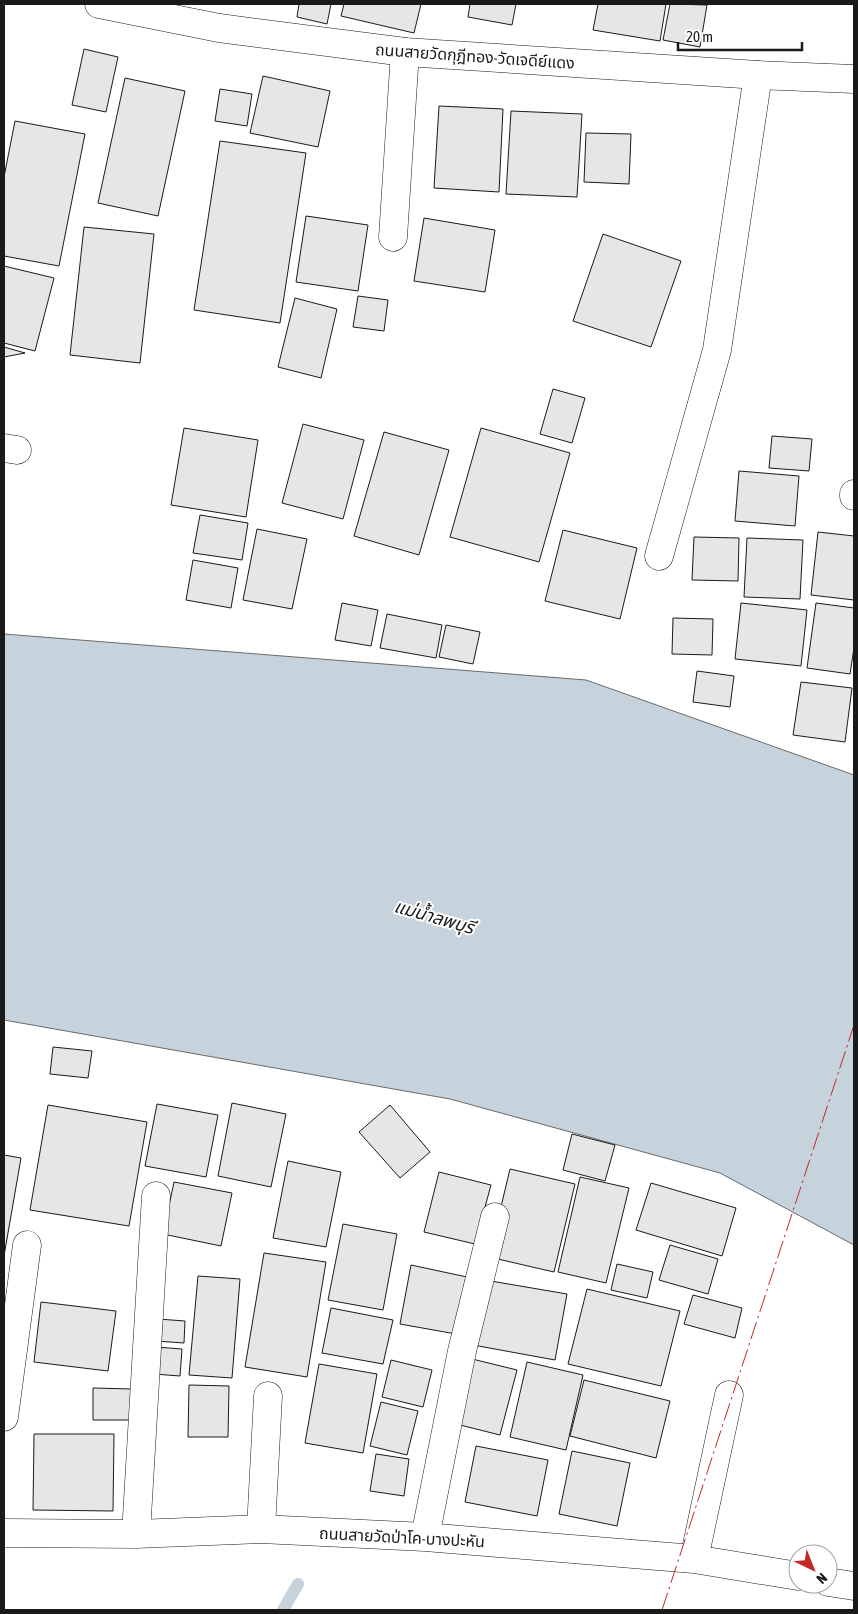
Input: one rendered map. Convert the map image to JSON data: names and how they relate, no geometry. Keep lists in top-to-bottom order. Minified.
{"streets":{"street":["ถนนสายวัดกุฎีทอง-วัดเจดีย์แดง","ถนนสายวัดป่าโค-บางปะหัน"]},"water":["แม่น้ำลพบุรี"],"scale_bar":"20 m","north":"bottom right"}
